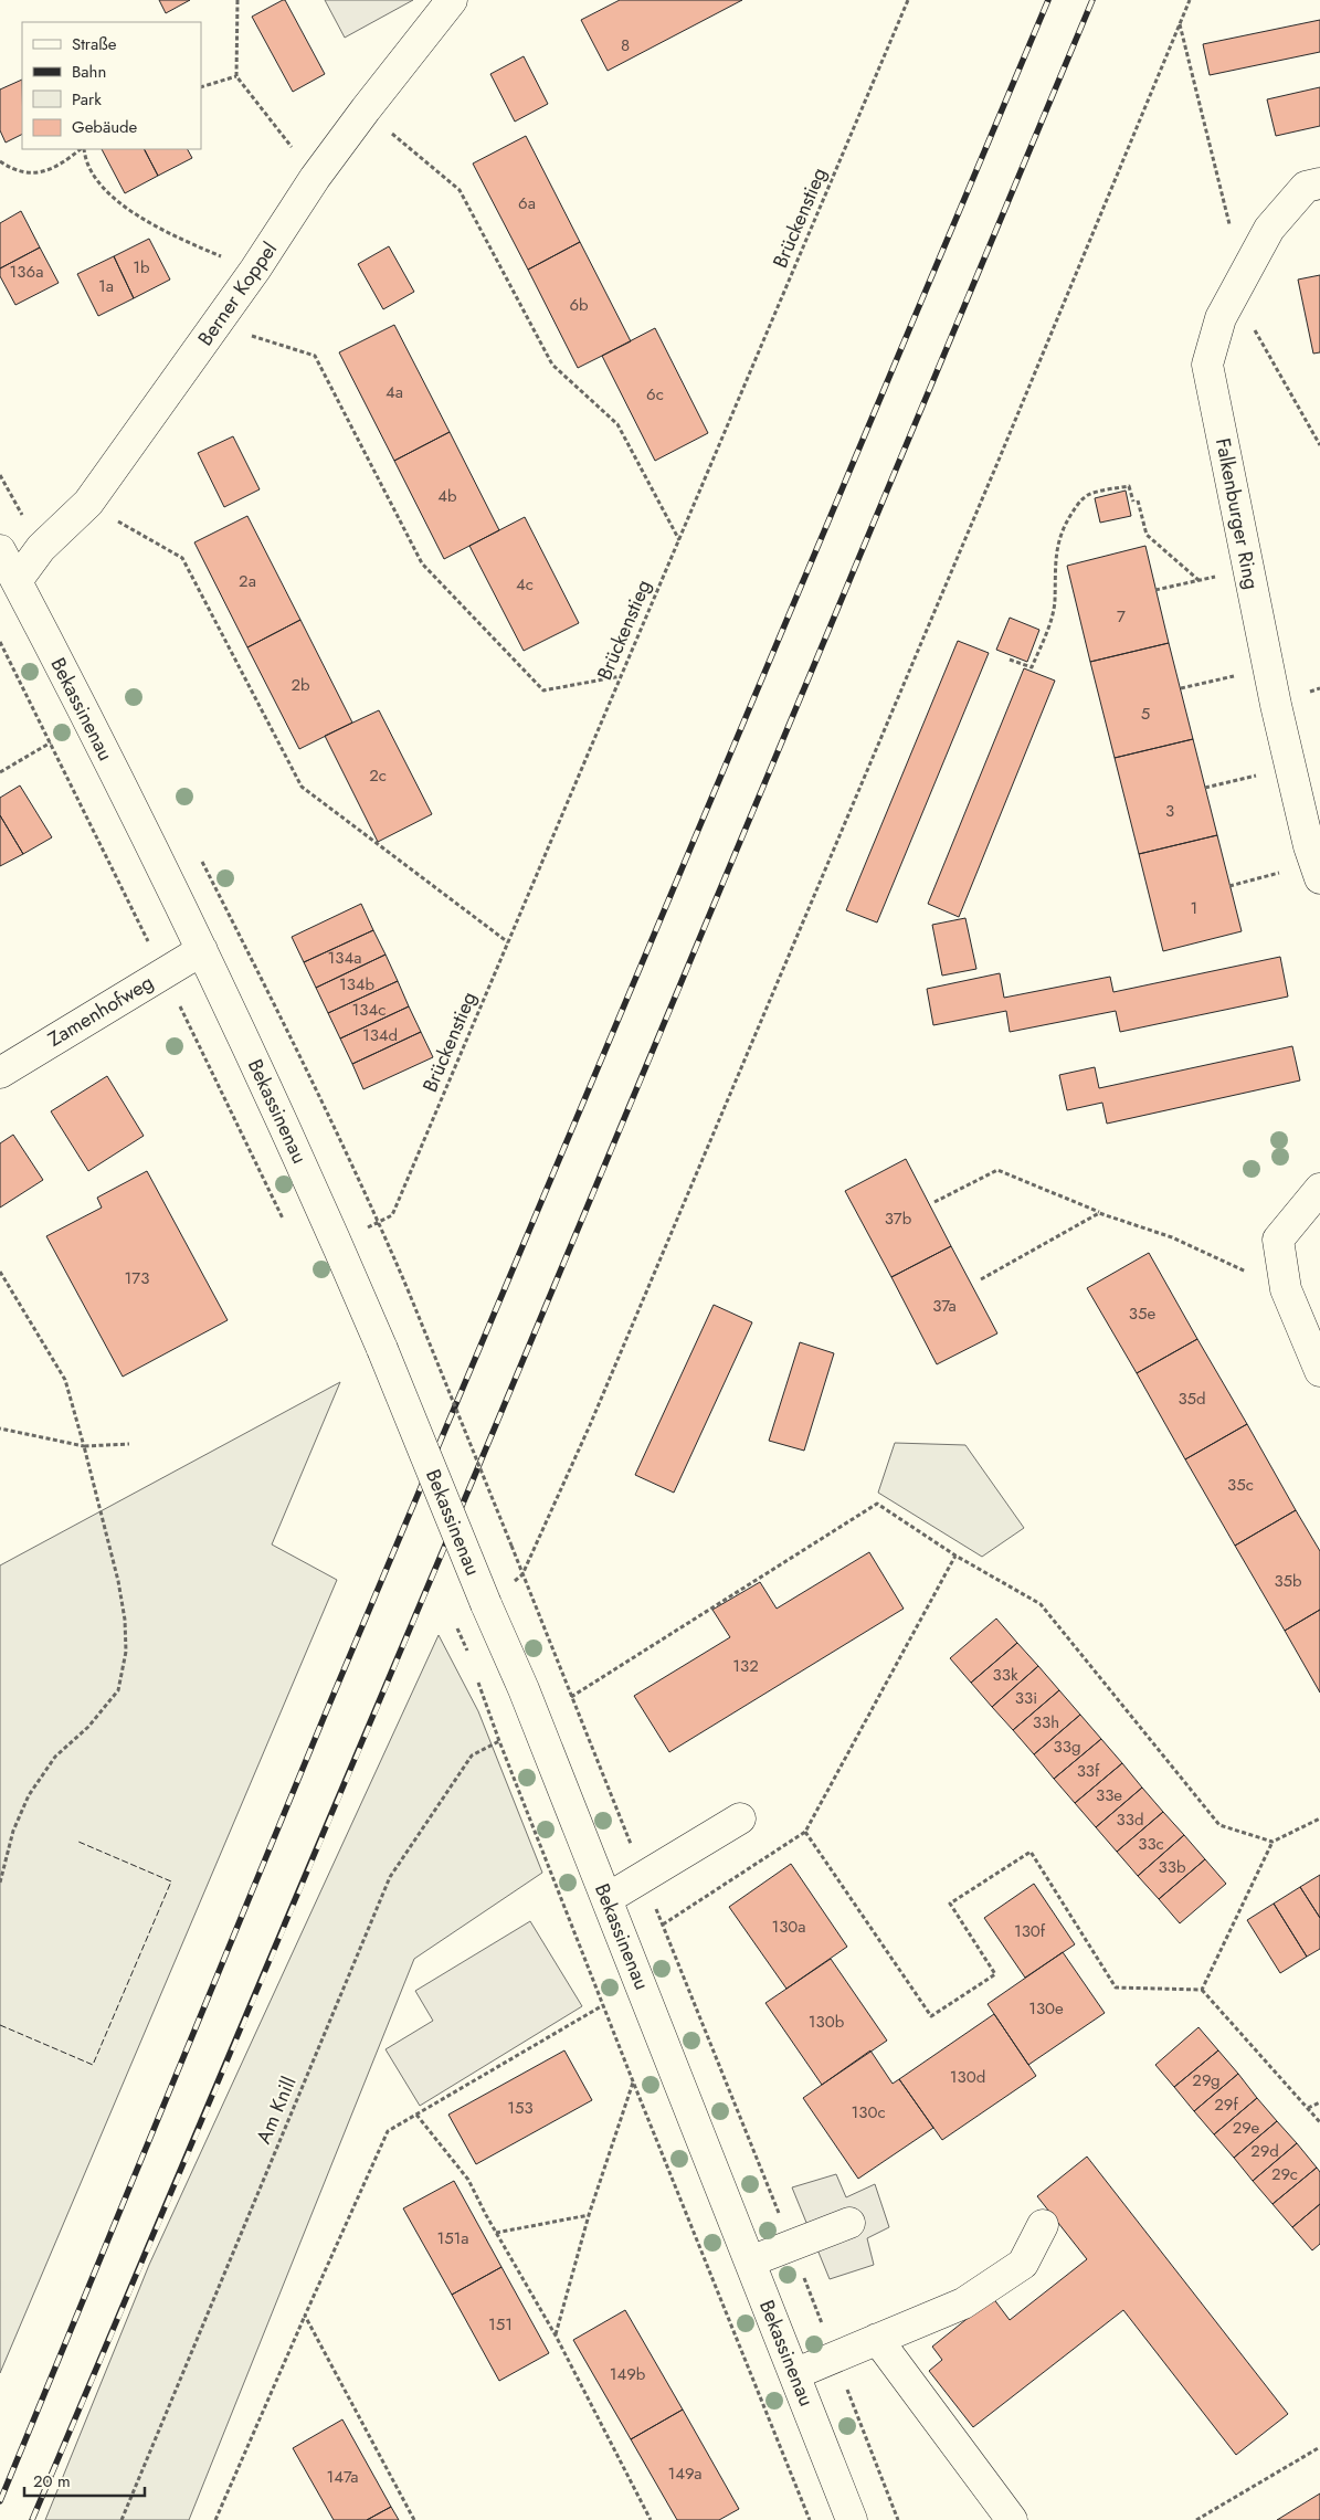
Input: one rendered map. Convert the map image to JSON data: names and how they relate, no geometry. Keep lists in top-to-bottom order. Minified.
{"streets":{"street":["Berner Koppel","Falkenburger Ring","Bekassinenau","Zamenhofweg"],"path":["Brückenstieg","Am Knill"]},"crossings":[["Brückenstieg","Bekassinenau"],["Berner Koppel","Bekassinenau"],["Bekassinenau","Zamenhofweg"]],"house_numbers":["8","6a","1b","136a","1a","6b","4a","6c","4b","2a","4c","7","2b","5","2c","3","1","134a","134b","134c","134d","37b","173","37a","35e","35d","35c","35b","132","33k","33i","33h","33g","33f","33e","33d","33c","33b","130a","130f","130e","130b","130d","29g","29f","153","130c","29e","29d","29c","151a","151","149b","149a","147a"],"legend":["Straße","Bahn","Park","Gebäude"],"scale_bar":"20 m"}
